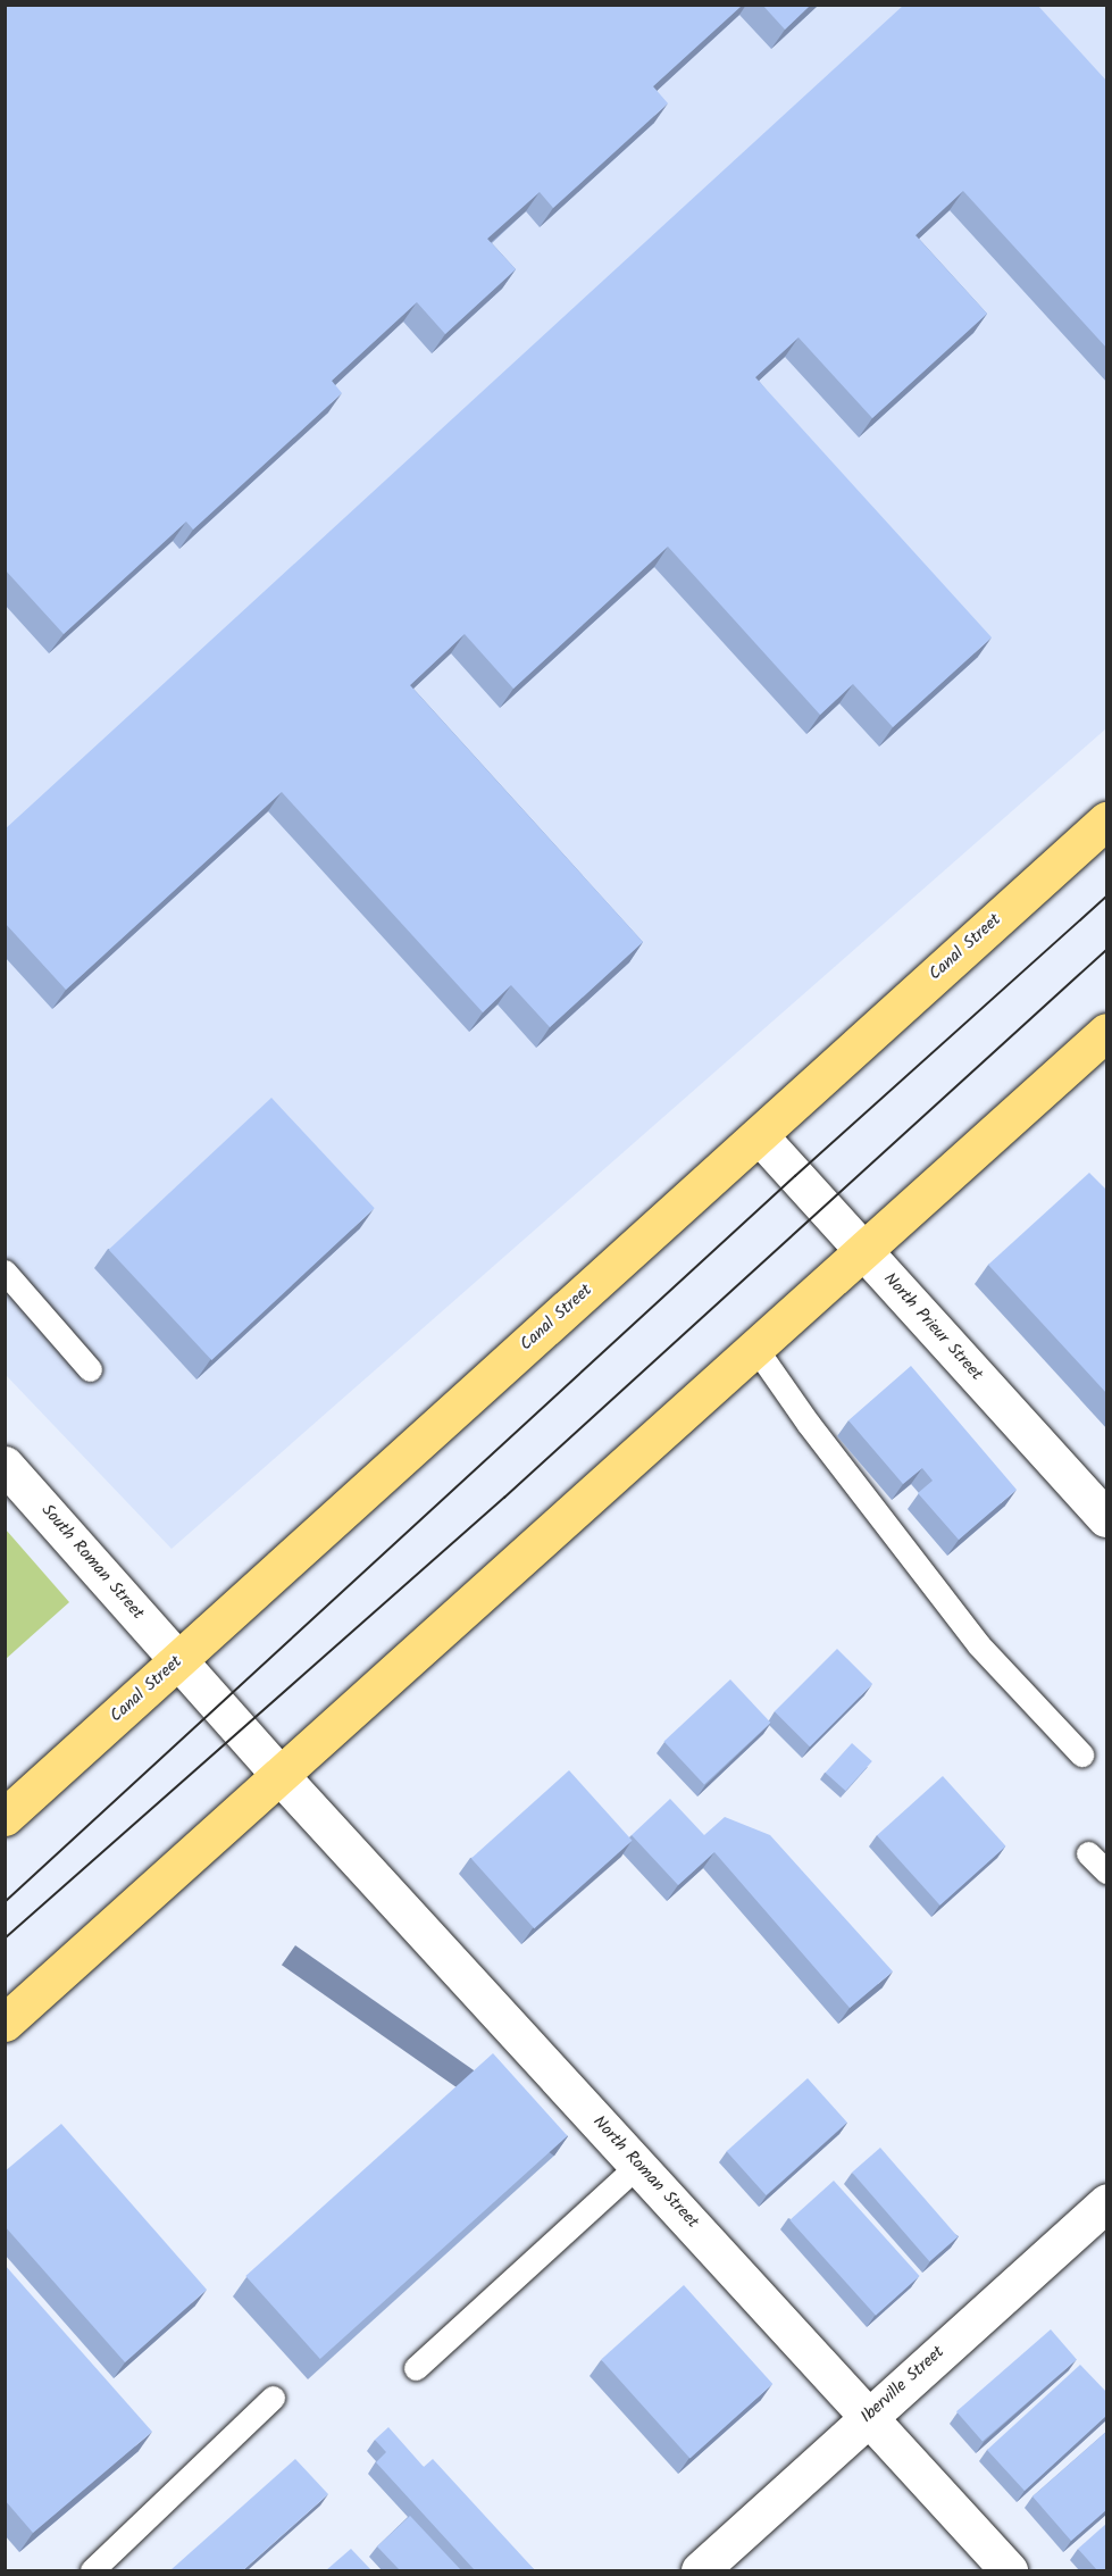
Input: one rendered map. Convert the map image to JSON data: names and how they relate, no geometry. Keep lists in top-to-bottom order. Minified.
{"streets":{"main road":["Canal Street"],"street":["North Prieur Street","South Roman Street","North Roman Street","Iberville Street"]},"crossings":[["Canal Street","North Prieur Street"],["Canal Street","South Roman Street"],["South Roman Street","North Roman Street"],["North Roman Street","Iberville Street"]]}
